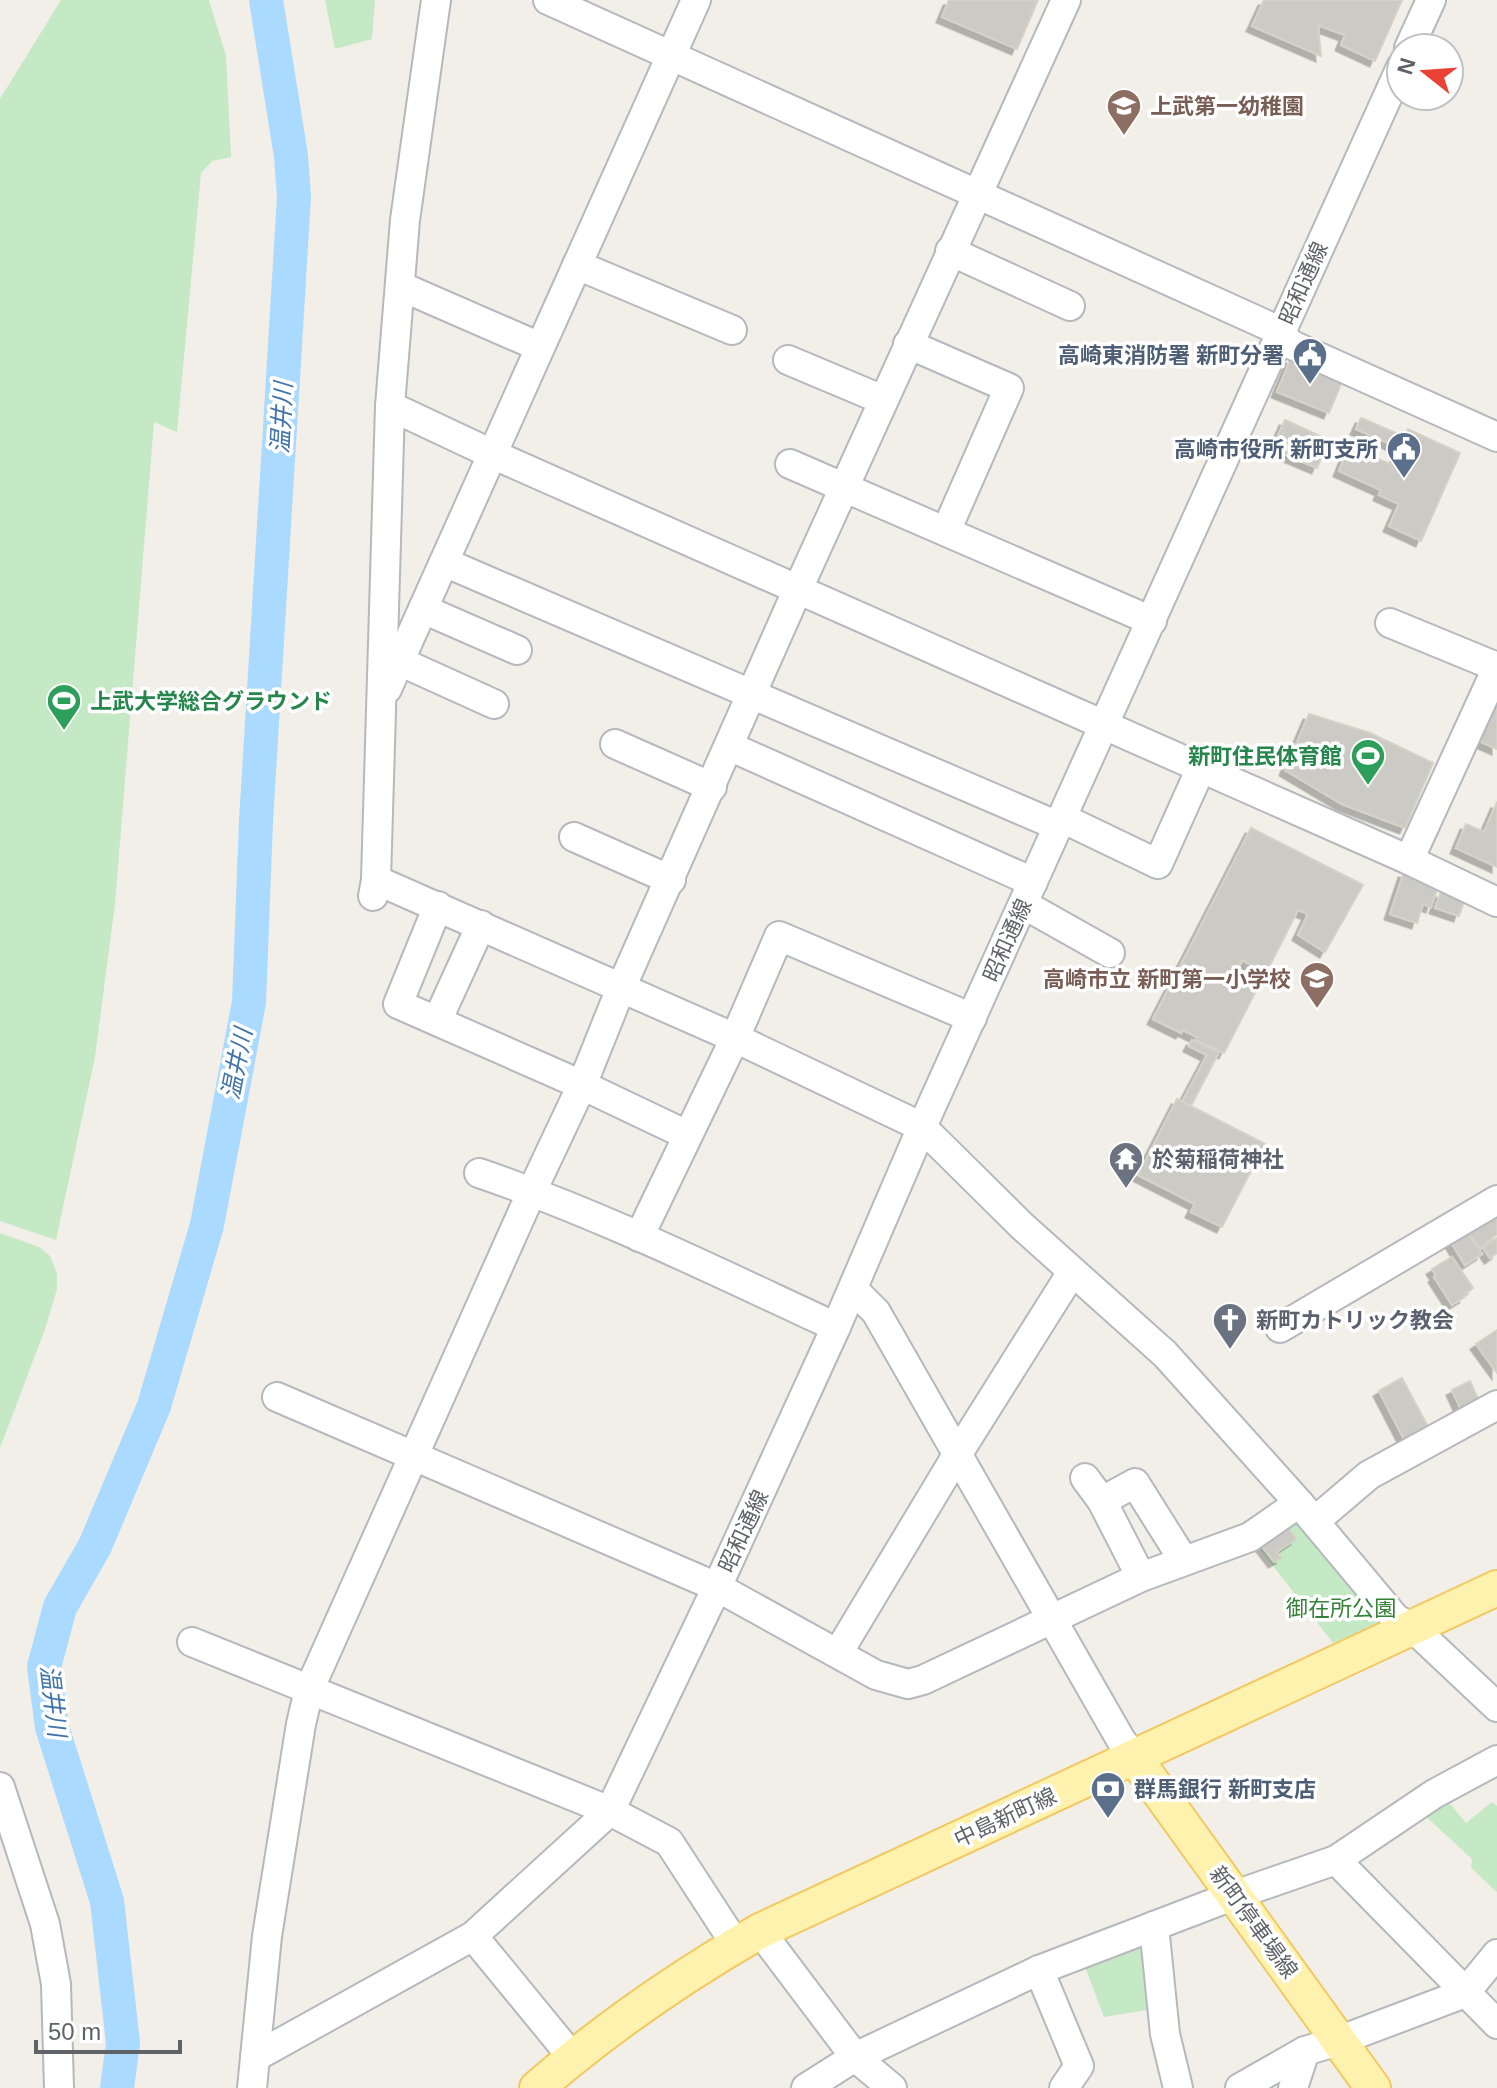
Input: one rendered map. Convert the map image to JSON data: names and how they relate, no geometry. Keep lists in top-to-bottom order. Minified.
{"streets":{"main road":["中島新町線","新町停車場線"],"street":["昭和通線"]},"crossings":[["中島新町線","新町停車場線"]],"water":["温井川"],"parks":["御在所公園"],"places":{"school or university":["上武第一幼稚園","高崎市立 新町第一小学校"],"public building":["高崎東消防署 新町分署","高崎市役所 新町支所"],"sports":["上武大学総合グラウンド","新町住民体育館"],"temple":["於菊稲荷神社"],"church":["新町カトリック教会"],"bank":["群馬銀行 新町支店"]},"scale_bar":"50 m","north":"left"}
